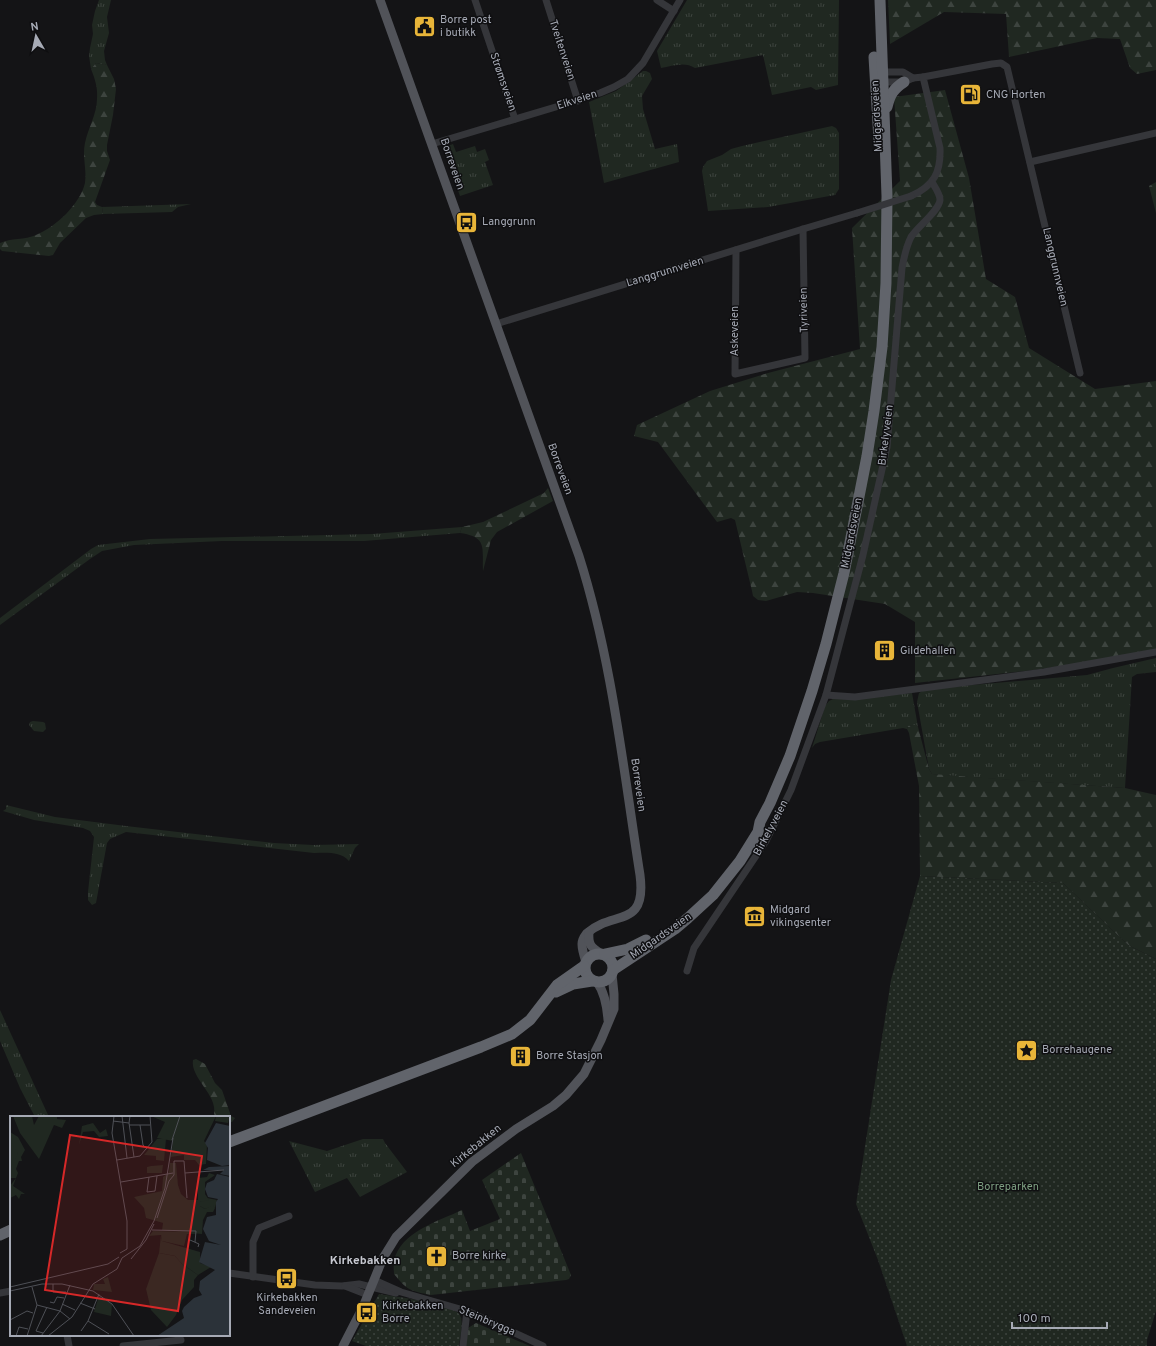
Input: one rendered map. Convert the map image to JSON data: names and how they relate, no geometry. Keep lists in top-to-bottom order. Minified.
{"streets":{"highway":["Midgardsveien"],"main road":["Borreveien","Kirkebakken"],"street":["Tveitenveien","Strømsveien","Eikveien","Langgrunnveien","Tyriveien","Askeveien","Birkelyveien","Steinbrygga"]},"crossings":[["Tveitenveien","Eikveien"],["Strømsveien","Eikveien"],["Eikveien","Borreveien"],["Midgardsveien","Langgrunnveien"],["Midgardsveien","Kirkebakken"],["Borreveien","Langgrunnveien"],["Langgrunnveien","Tyriveien"],["Langgrunnveien","Askeveien"],["Langgrunnveien","Birkelyveien"],["Tyriveien","Askeveien"],["Kirkebakken","Steinbrygga"]],"districts":["Kirkebakken"],"parks":["Borreparken"],"places":{"public building":["Borre post i butikk"],"fuel station":["CNG Horten"],"bus stop":["Langgrunn","Kirkebakken Sandeveien","Kirkebakken Borre"],"building":["Gildehallen","Borre Stasjon"],"museum":["Midgard vikingsenter"],"place":["Borrehaugene"],"church":["Borre kirke"]},"scale_bar":"100 m","north":"top"}
